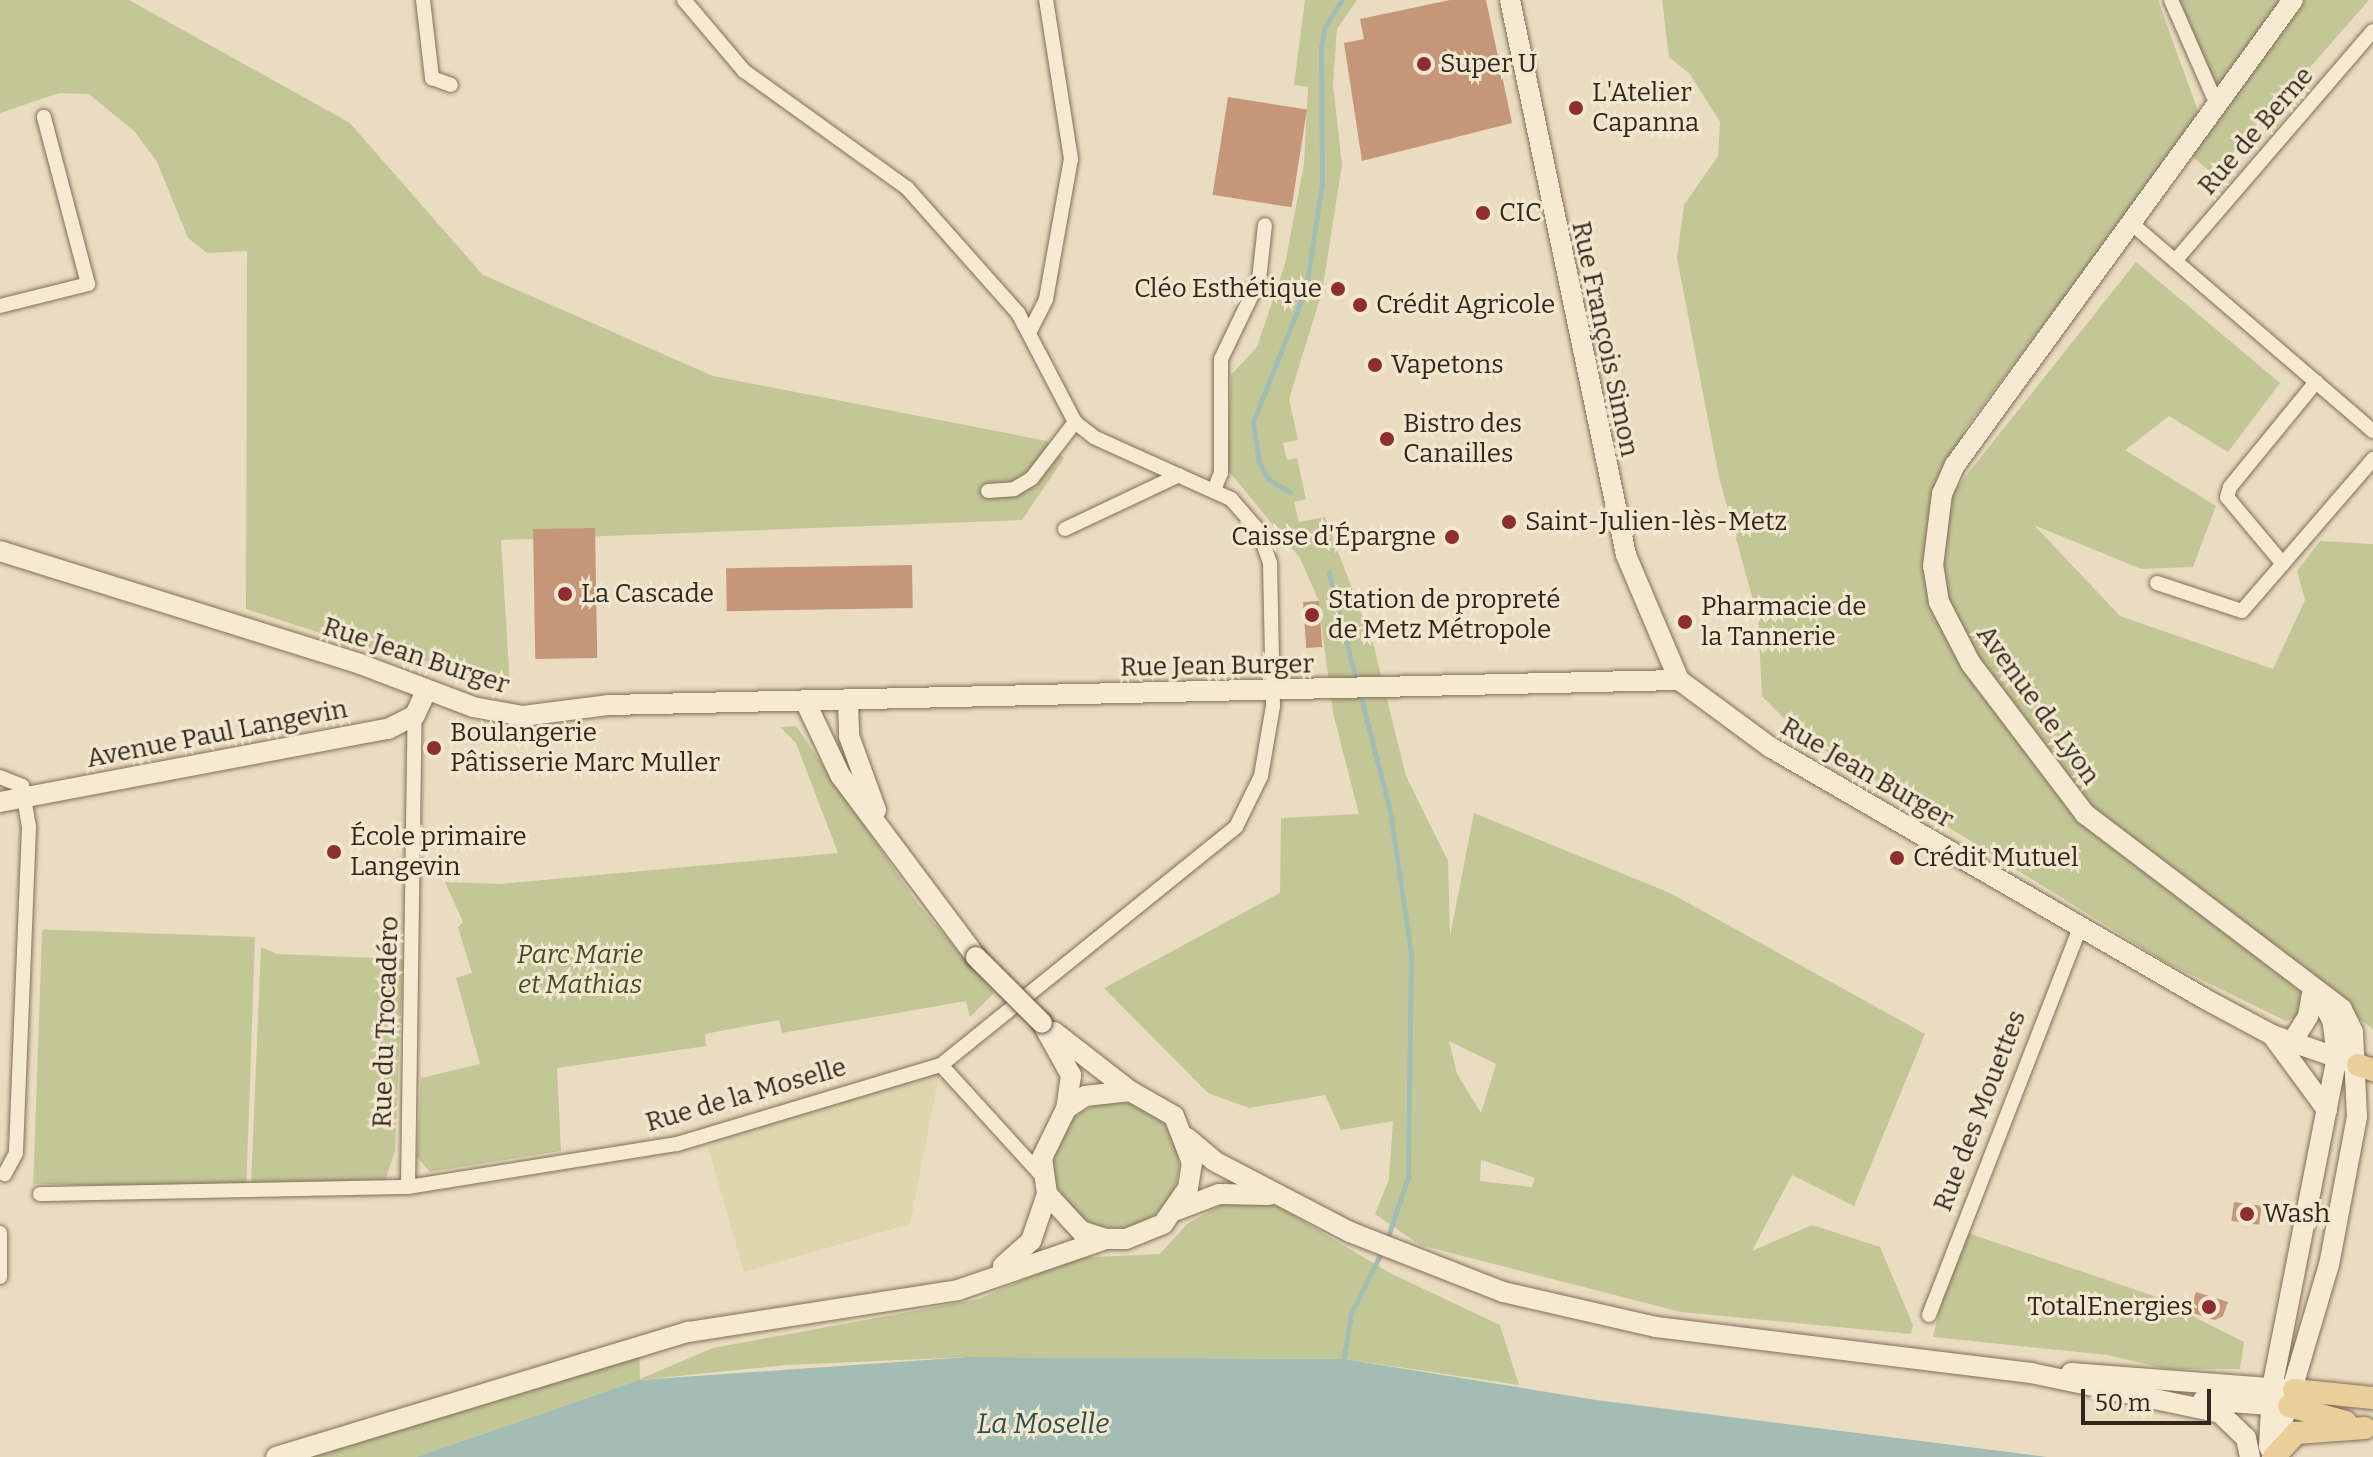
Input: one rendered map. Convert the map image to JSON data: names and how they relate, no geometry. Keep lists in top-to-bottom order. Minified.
{"streets":{"main road":["Rue François Simon","Rue Jean Burger","Avenue de Lyon","Avenue Paul Langevin"],"street":["Rue de Berne","Rue du Trocadéro","Rue de la Moselle","Rue des Mouettes"]},"crossings":[["Rue François Simon","Rue Jean Burger"],["Rue Jean Burger","Avenue de Lyon"],["Rue Jean Burger","Rue de la Moselle"],["Rue Jean Burger","Rue des Mouettes"],["Avenue Paul Langevin","Rue du Trocadéro"],["Rue du Trocadéro","Rue de la Moselle"]],"water":["La Moselle"],"parks":["Parc Marie et Mathias"],"places":["Super U","L'Atelier Capanna","CIC","Cléo Esthétique","Crédit Agricole","Vapetons","Bistro des Canailles","Saint-Julien-lès-Metz","Caisse d'Épargne","La Cascade","Station de propreté de Metz Métropole","Pharmacie de la Tannerie","Boulangerie Pâtisserie Marc Muller","École primaire Langevin","Crédit Mutuel","Wash","TotalEnergies"],"scale_bar":"50 m"}
